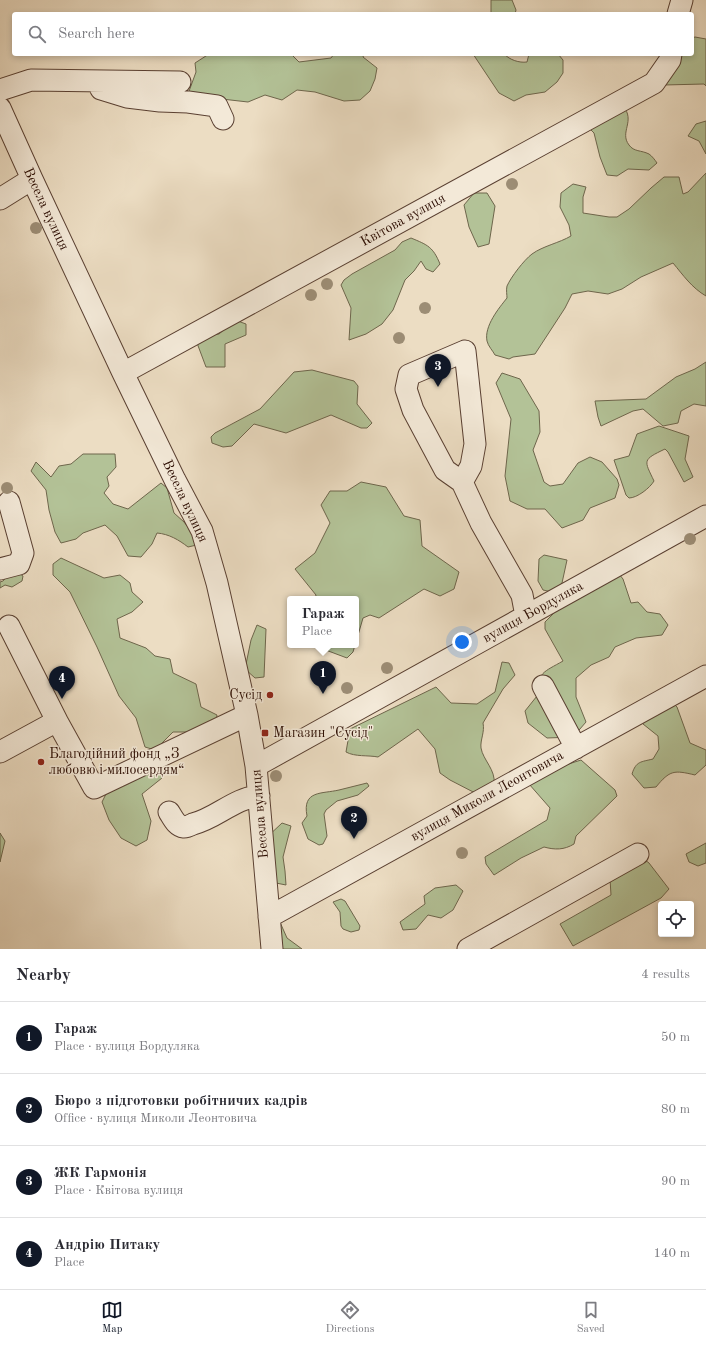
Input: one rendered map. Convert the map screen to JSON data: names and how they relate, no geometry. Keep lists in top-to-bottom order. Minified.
{"streets":{"street":["Весела вулиця","Квітова вулиця","вулиця Бордуляка","вулиця Миколи Леонтовича"]},"crossings":[["Весела вулиця","Квітова вулиця"],["Весела вулиця","вулиця Бордуляка"],["Весела вулиця","вулиця Миколи Леонтовича"]],"places":{"other":["Сусід","Благодійний фонд „З любовю і милосердям“"],"transit":["Магазин \"Сусід\""]},"page":{"search":"Search here","pins":["3","1","4","2"],"popup":["Гараж","Place"],"heading":["Nearby","4 results"],"list":[{"mark":"1","name":"Гараж","note":"Place · вулиця Бордуляка","value":"50 m"},{"mark":"2","name":"Бюро з підготовки робітничих кадрів","note":"Office · вулиця Миколи Леонтовича","value":"80 m"},{"mark":"3","name":"ЖК Гармонія","note":"Place · Квітова вулиця","value":"90 m"},{"mark":"4","name":"Андрію Питаку","note":"Place","value":"140 m"}],"nav":["Map","Directions","Saved"]}}
